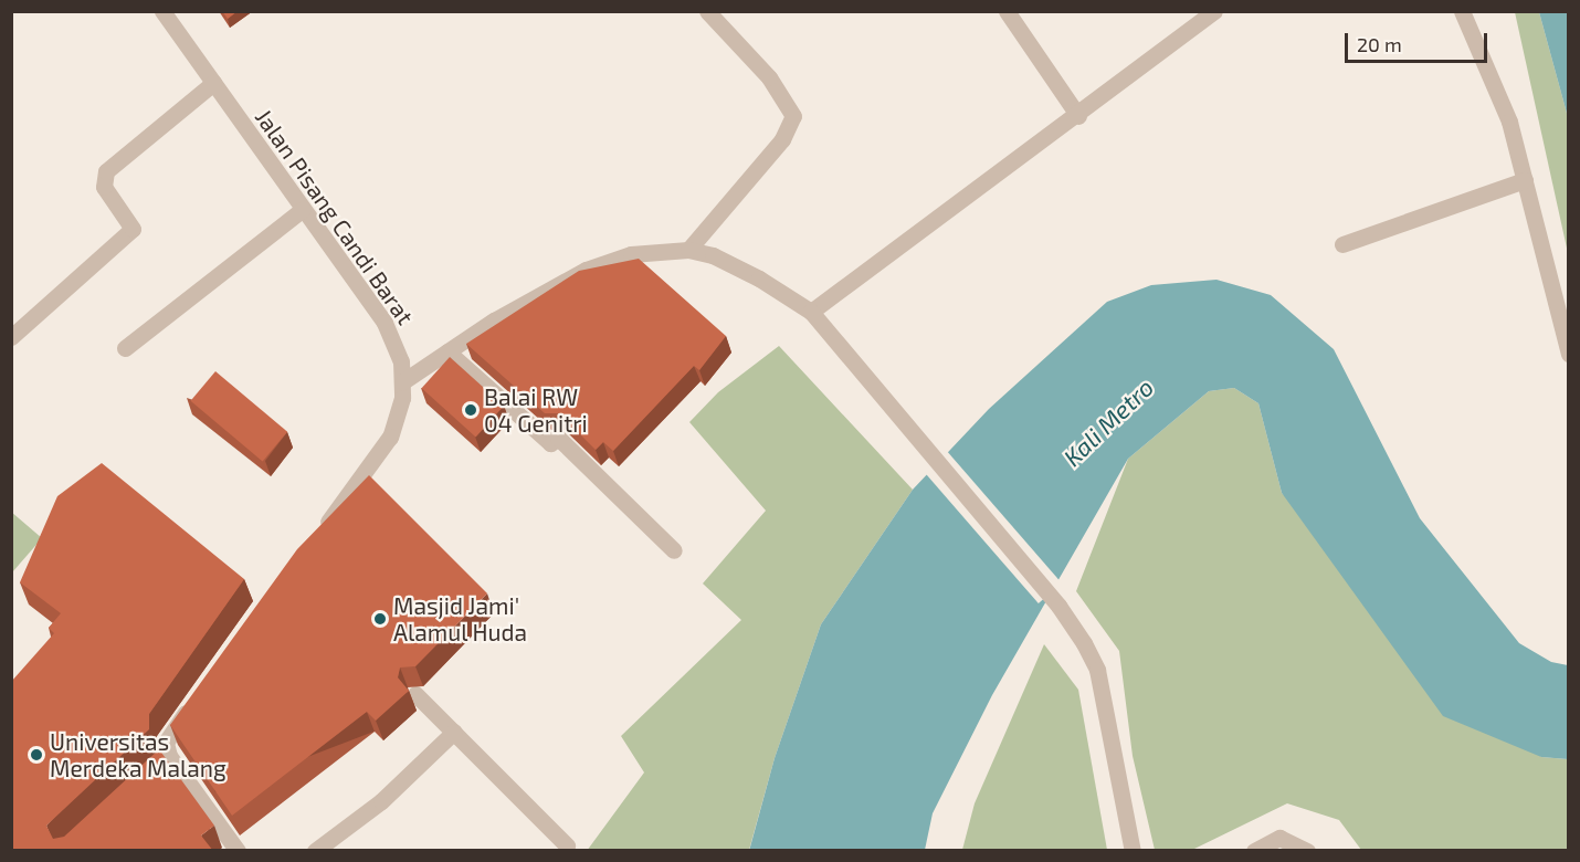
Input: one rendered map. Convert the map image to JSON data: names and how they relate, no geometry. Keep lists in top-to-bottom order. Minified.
{"streets":{"street":["Jalan Pisang Candi Barat"]},"water":["Kali Metro"],"places":["Balai RW 04 Genitri","Masjid Jami' Alamul Huda","Universitas Merdeka Malang"],"scale_bar":"20 m"}
